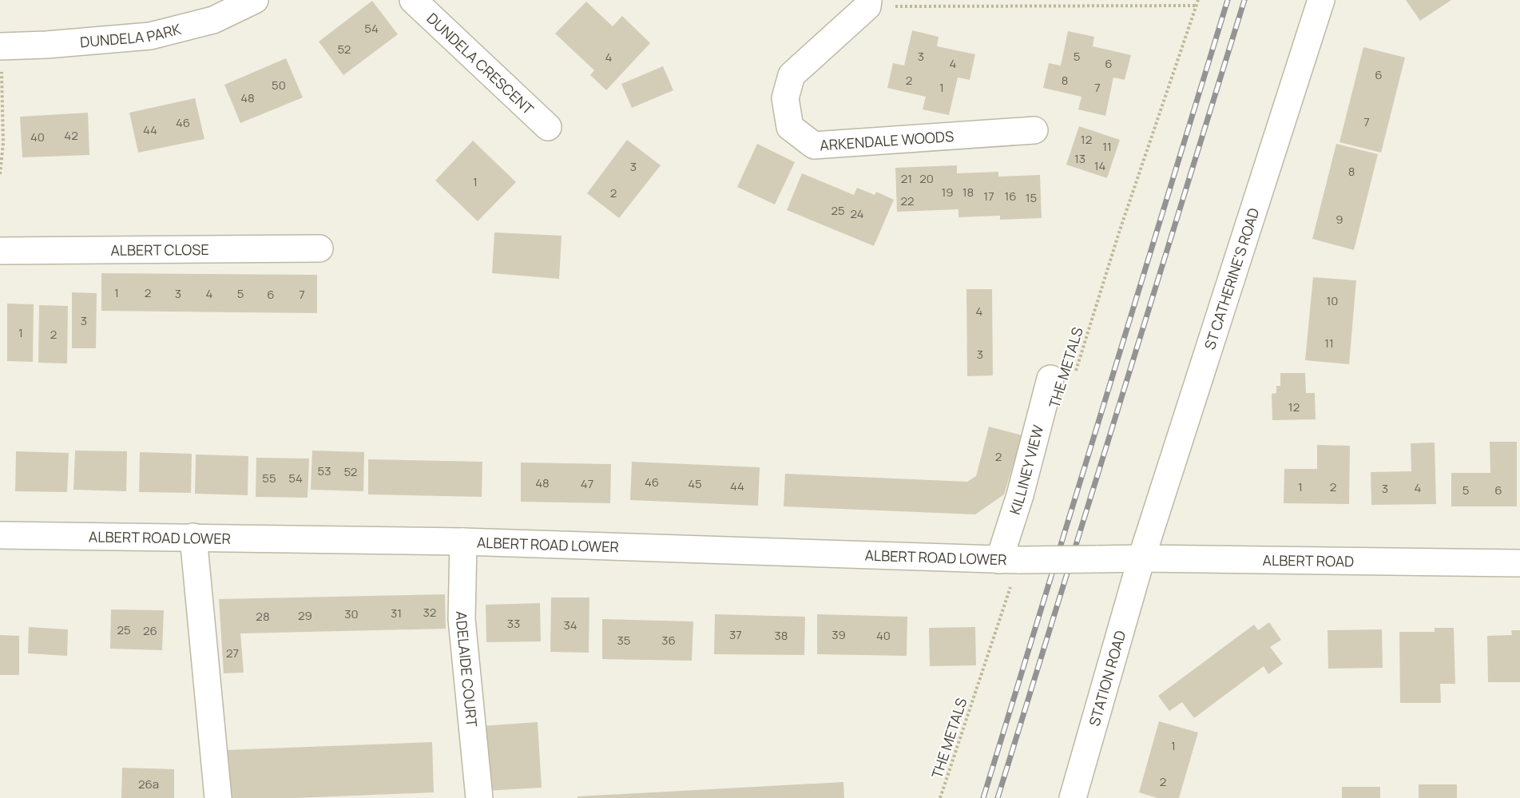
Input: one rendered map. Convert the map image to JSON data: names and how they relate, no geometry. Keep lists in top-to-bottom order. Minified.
{"streets":{"street":["DUNDELA PARK","DUNDELA CRESCENT","ARKENDALE WOODS","ALBERT CLOSE","ST CATHERINE'S ROAD","KILLINEY VIEW","ALBERT ROAD LOWER","ALBERT ROAD","ADELAIDE COURT","STATION ROAD"],"path":["THE METALS"]},"crossings":[["ST CATHERINE'S ROAD","ALBERT ROAD"],["ST CATHERINE'S ROAD","STATION ROAD"],["THE METALS","KILLINEY VIEW"],["THE METALS","ALBERT ROAD LOWER"],["KILLINEY VIEW","ALBERT ROAD LOWER"],["ALBERT ROAD LOWER","ALBERT ROAD"],["ALBERT ROAD LOWER","ADELAIDE COURT"],["ALBERT ROAD","STATION ROAD"]],"house_numbers":["54","52","3","5","4","4","6","6","2","8","50","1","7","48","7","46","44","42","40","12","11","13","14","3","8","21","20","1","19","18","2","17","16","15","22","25","24","9","1","2","3","4","5","6","7","10","4","3","1","2","11","3","12","2","53","52","55","54","46","48","47","45","44","1","2","4","3","5","6","32","31","30","29","28","33","34","25","26","37","39","38","40","35","36","27","1","2","26a"]}
